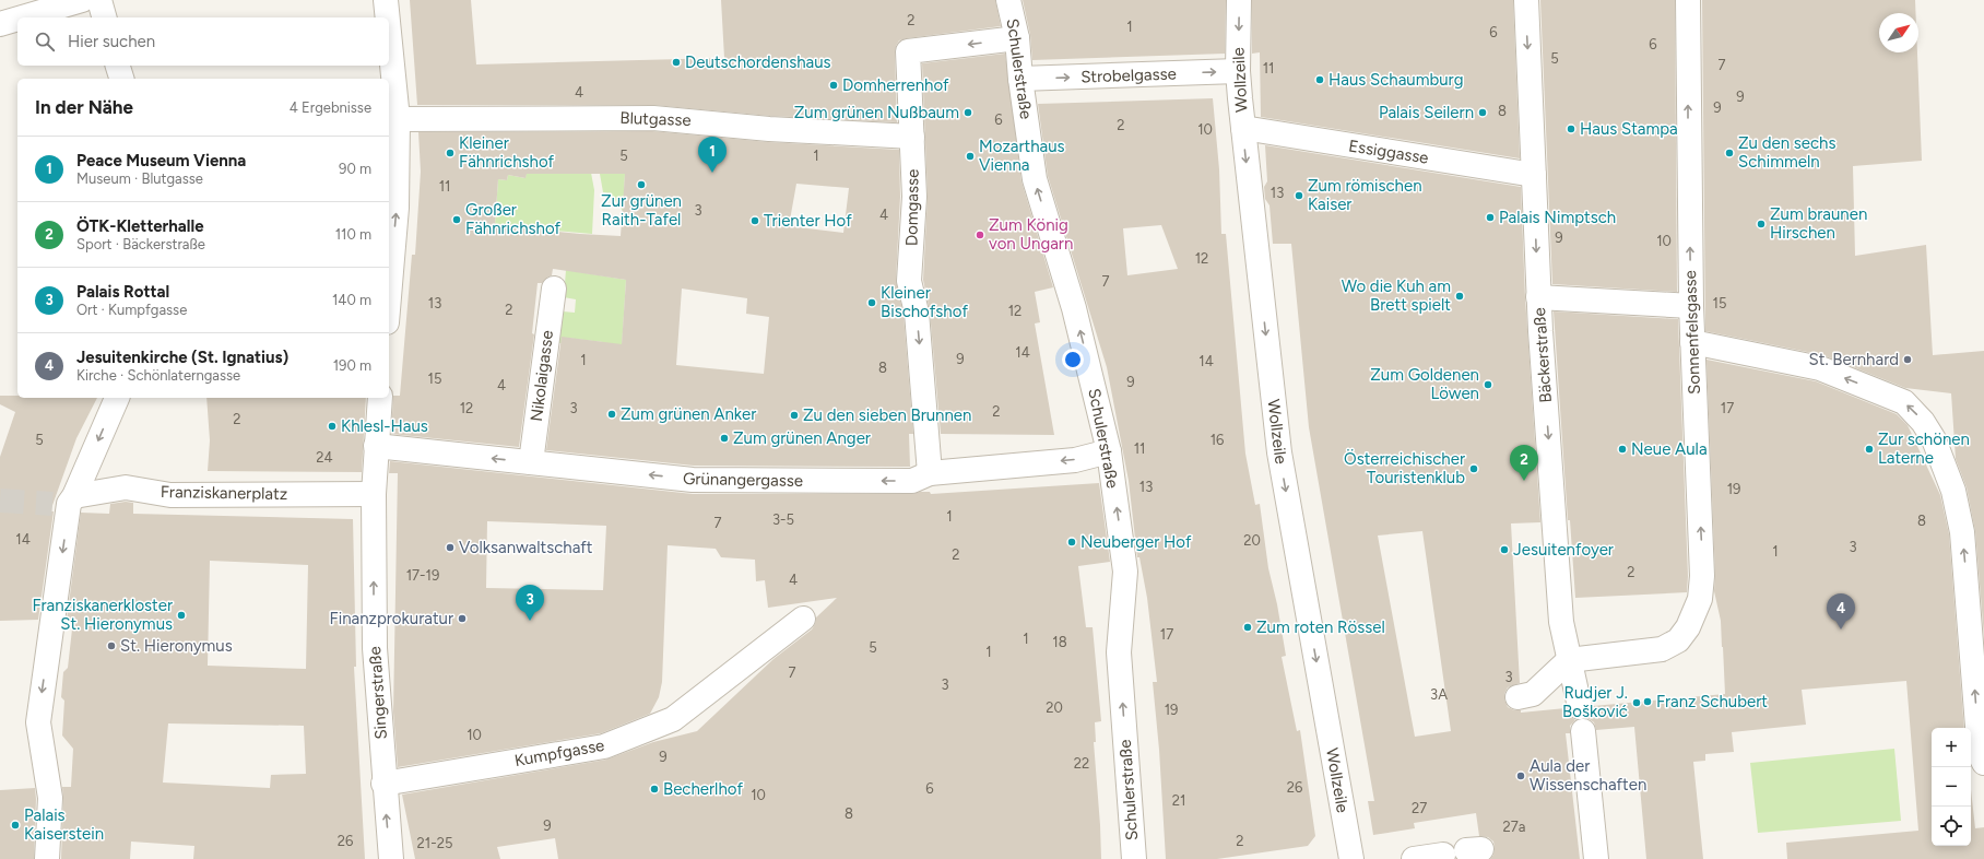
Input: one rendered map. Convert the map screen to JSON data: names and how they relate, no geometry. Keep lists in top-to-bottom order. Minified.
{"streets":{"street":["Schulerstraße","Strobelgasse","Wollzeile","Blutgasse","Essiggasse","Domgasse","Sonnenfelsgasse","Bäckerstraße","Nikolaigasse","Grünangergasse","Franziskanerplatz","Singerstraße","Kumpfgasse"]},"crossings":[["Schulerstraße","Strobelgasse"],["Schulerstraße","Domgasse"],["Schulerstraße","Grünangergasse"],["Strobelgasse","Wollzeile"],["Wollzeile","Essiggasse"],["Blutgasse","Domgasse"],["Essiggasse","Bäckerstraße"],["Domgasse","Grünangergasse"],["Sonnenfelsgasse","Bäckerstraße"],["Nikolaigasse","Grünangergasse"],["Grünangergasse","Singerstraße"],["Franziskanerplatz","Singerstraße"],["Singerstraße","Kumpfgasse"]],"one_way":["Schulerstraße","Strobelgasse","Wollzeile","Domgasse","Sonnenfelsgasse","Bäckerstraße","Grünangergasse","Singerstraße"],"places":["Deutschordenshaus","Haus Schaumburg","Domherrenhof","Zum grünen Nußbaum","Palais Seilern","Haus Stampa","Kleiner Fähnrichshof","Zu den sechs Schimmeln","Mozarthaus Vienna","Zur grünen Raith-Tafel","Zum römischen Kaiser","Palais Nimptsch","Großer Fähnrichshof","Trienter Hof","Zum braunen Hirschen","Zum König von Ungarn","Wo die Kuh am Brett spielt","Kleiner Bischofshof","St. Bernhard","Zum Goldenen Löwen","Zum grünen Anker","Zu den sieben Brunnen","Khlesl-Haus","Zum grünen Anger","Neue Aula","Zur schönen Laterne","Österreichischer Touristenklub","Neuberger Hof","Volksanwaltschaft","Jesuitenfoyer","Franziskanerkloster St. Hieronymus","Finanzprokuratur","Zum roten Rössel","St. Hieronymus","Franz Schubert","Rudjer J. Bošković","Aula der Wissenschaften","Becherlhof","Palais Kaiserstein"],"house_numbers":["2","1","6","6","5","7","11","4","9","9","8","6","2","10","5","1","11","13","3","4","9","10","12","7","13","15","2","12","14","9","1","14","8","15","9","4","12","3","17","2","2","5","16","11","24","13","19","1","3-5","8","7","14","20","3","1","2","2","17-19","4","17","1","18","5","1","7","3","3","3A","20","19","10","9","22","26","6","10","21","27","8","9","27a","26","2","21-25"],"north":"top right","page":{"search":"Hier suchen","heading":["In der Nähe","4 Ergebnisse"],"list":[{"mark":"1","name":"Peace Museum Vienna","note":"Museum · Blutgasse","value":"90 m"},{"mark":"2","name":"ÖTK-Kletterhalle","note":"Sport · Bäckerstraße","value":"110 m"},{"mark":"3","name":"Palais Rottal","note":"Ort · Kumpfgasse","value":"140 m"},{"mark":"4","name":"Jesuitenkirche (St. Ignatius)","note":"Kirche · Schönlaterngasse","value":"190 m"}],"pins":["1","2","3","4"],"map_buttons":["+","−"]}}
